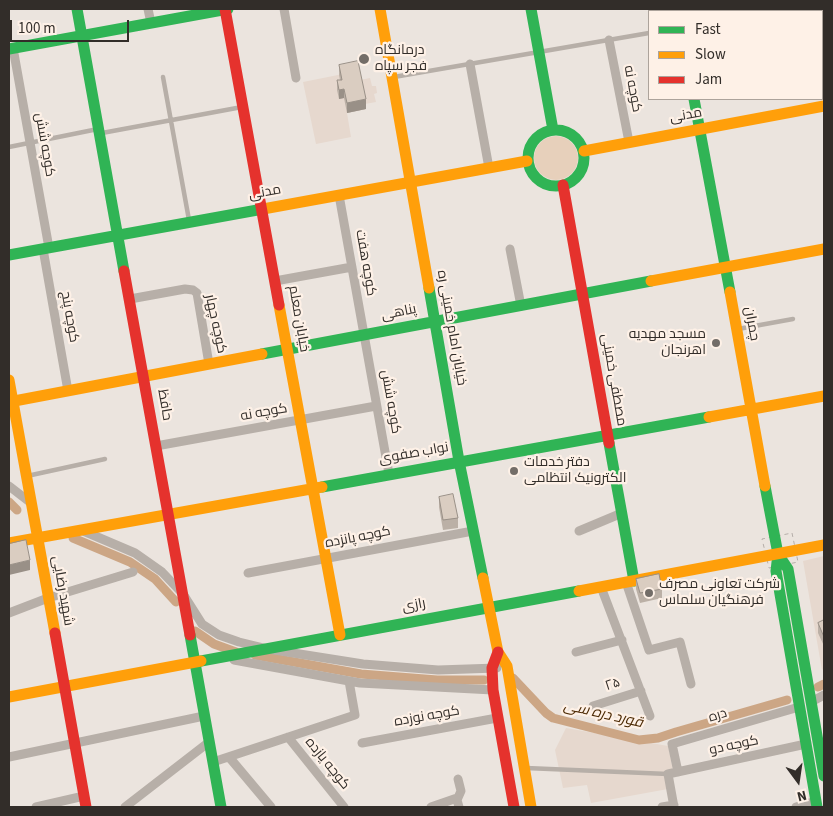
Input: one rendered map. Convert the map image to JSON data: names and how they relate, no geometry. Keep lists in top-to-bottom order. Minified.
{"streets":{"street":["کوچه نه","مدنی","کوچه شش","کوچه هفت","پناهی","کوچه پنج","خیابان معلم","کوچه چهار","چمران","خیابان امام خمینی ره","مصطفی خمینی","حافظ","نواب صفوی","کوچه پانزده","شهید رضایی","رازی","۲۵","دره","کوچه نوزده","کوچه دو","کوچه یازده"]},"crossings":[["کوچه نه","مدنی"],["کوچه نه","کوچه شش"],["کوچه نه","خیابان معلم"],["کوچه نه","حافظ"],["مدنی","کوچه شش"],["مدنی","کوچه هفت"],["مدنی","کوچه پنج"],["مدنی","خیابان معلم"],["مدنی","چمران"],["مدنی","خیابان امام خمینی ره"],["مدنی","مصطفی خمینی"],["مدنی","حافظ"],["کوچه شش","کوچه هفت"],["کوچه شش","پناهی"],["کوچه شش","کوچه پنج"],["کوچه شش","نواب صفوی"],["کوچه هفت","پناهی"],["پناهی","کوچه پنج"],["پناهی","خیابان معلم"],["پناهی","کوچه چهار"],["پناهی","چمران"],["پناهی","خیابان امام خمینی ره"],["پناهی","مصطفی خمینی"],["پناهی","حافظ"],["پناهی","شهید رضایی"],["خیابان معلم","نواب صفوی"],["خیابان معلم","کوچه پانزده"],["خیابان معلم","رازی"],["کوچه چهار","حافظ"],["چمران","نواب صفوی"],["چمران","رازی"],["چمران","دره"],["چمران","کوچه دو"],["خیابان امام خمینی ره","نواب صفوی"],["خیابان امام خمینی ره","کوچه پانزده"],["خیابان امام خمینی ره","رازی"],["مصطفی خمینی","نواب صفوی"],["مصطفی خمینی","رازی"],["حافظ","نواب صفوی"],["حافظ","رازی"],["نواب صفوی","شهید رضایی"],["شهید رضایی","رازی"],["دره","کوچه دو"]],"water":["قورد دره سی"],"places":["درمانگاه فجر سپاه","مسجد مهدیه اهرنجان","دفتر خدمات الکترونیک انتظامی","شرکت تعاونی مصرف فرهنگیان سلماس"],"legend":["Fast","Slow","Jam"],"scale_bar":"100 m","north":"bottom"}
